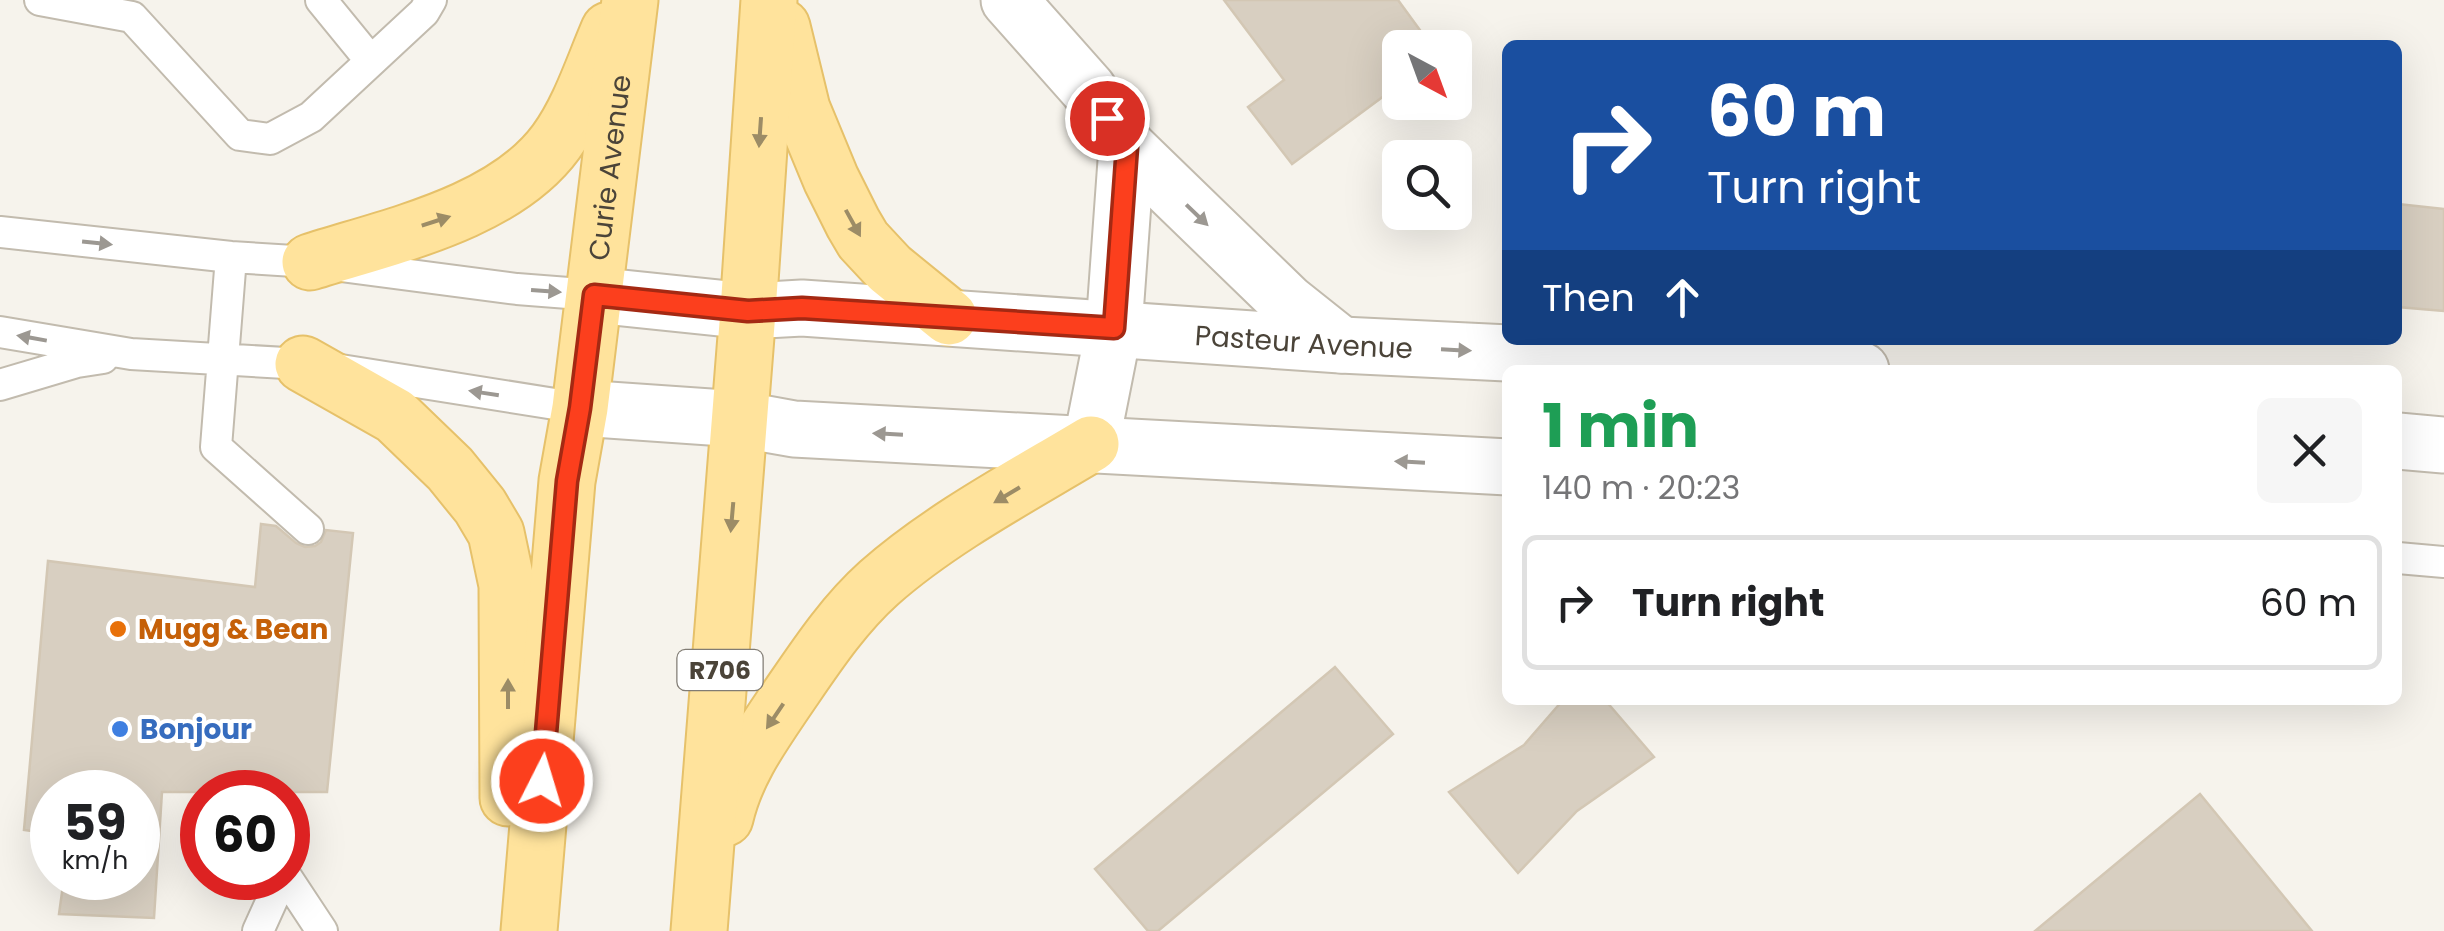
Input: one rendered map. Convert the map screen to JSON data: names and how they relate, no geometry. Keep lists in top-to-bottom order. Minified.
{"streets":{"main road":["Curie Avenue","R706"],"street":["Pasteur Avenue"]},"crossings":[["Curie Avenue","Pasteur Avenue"],["Pasteur Avenue","R706"]],"places":["Mugg & Bean","Bonjour"],"north":"bottom right","page":{"turn":["60 m","Turn right"],"then":"Then","heading":["1 min","140 m · 20:23"],"list":[{"name":"Turn right","value":"60 m"}],"speed":"59 km/h","limit":"60"}}
